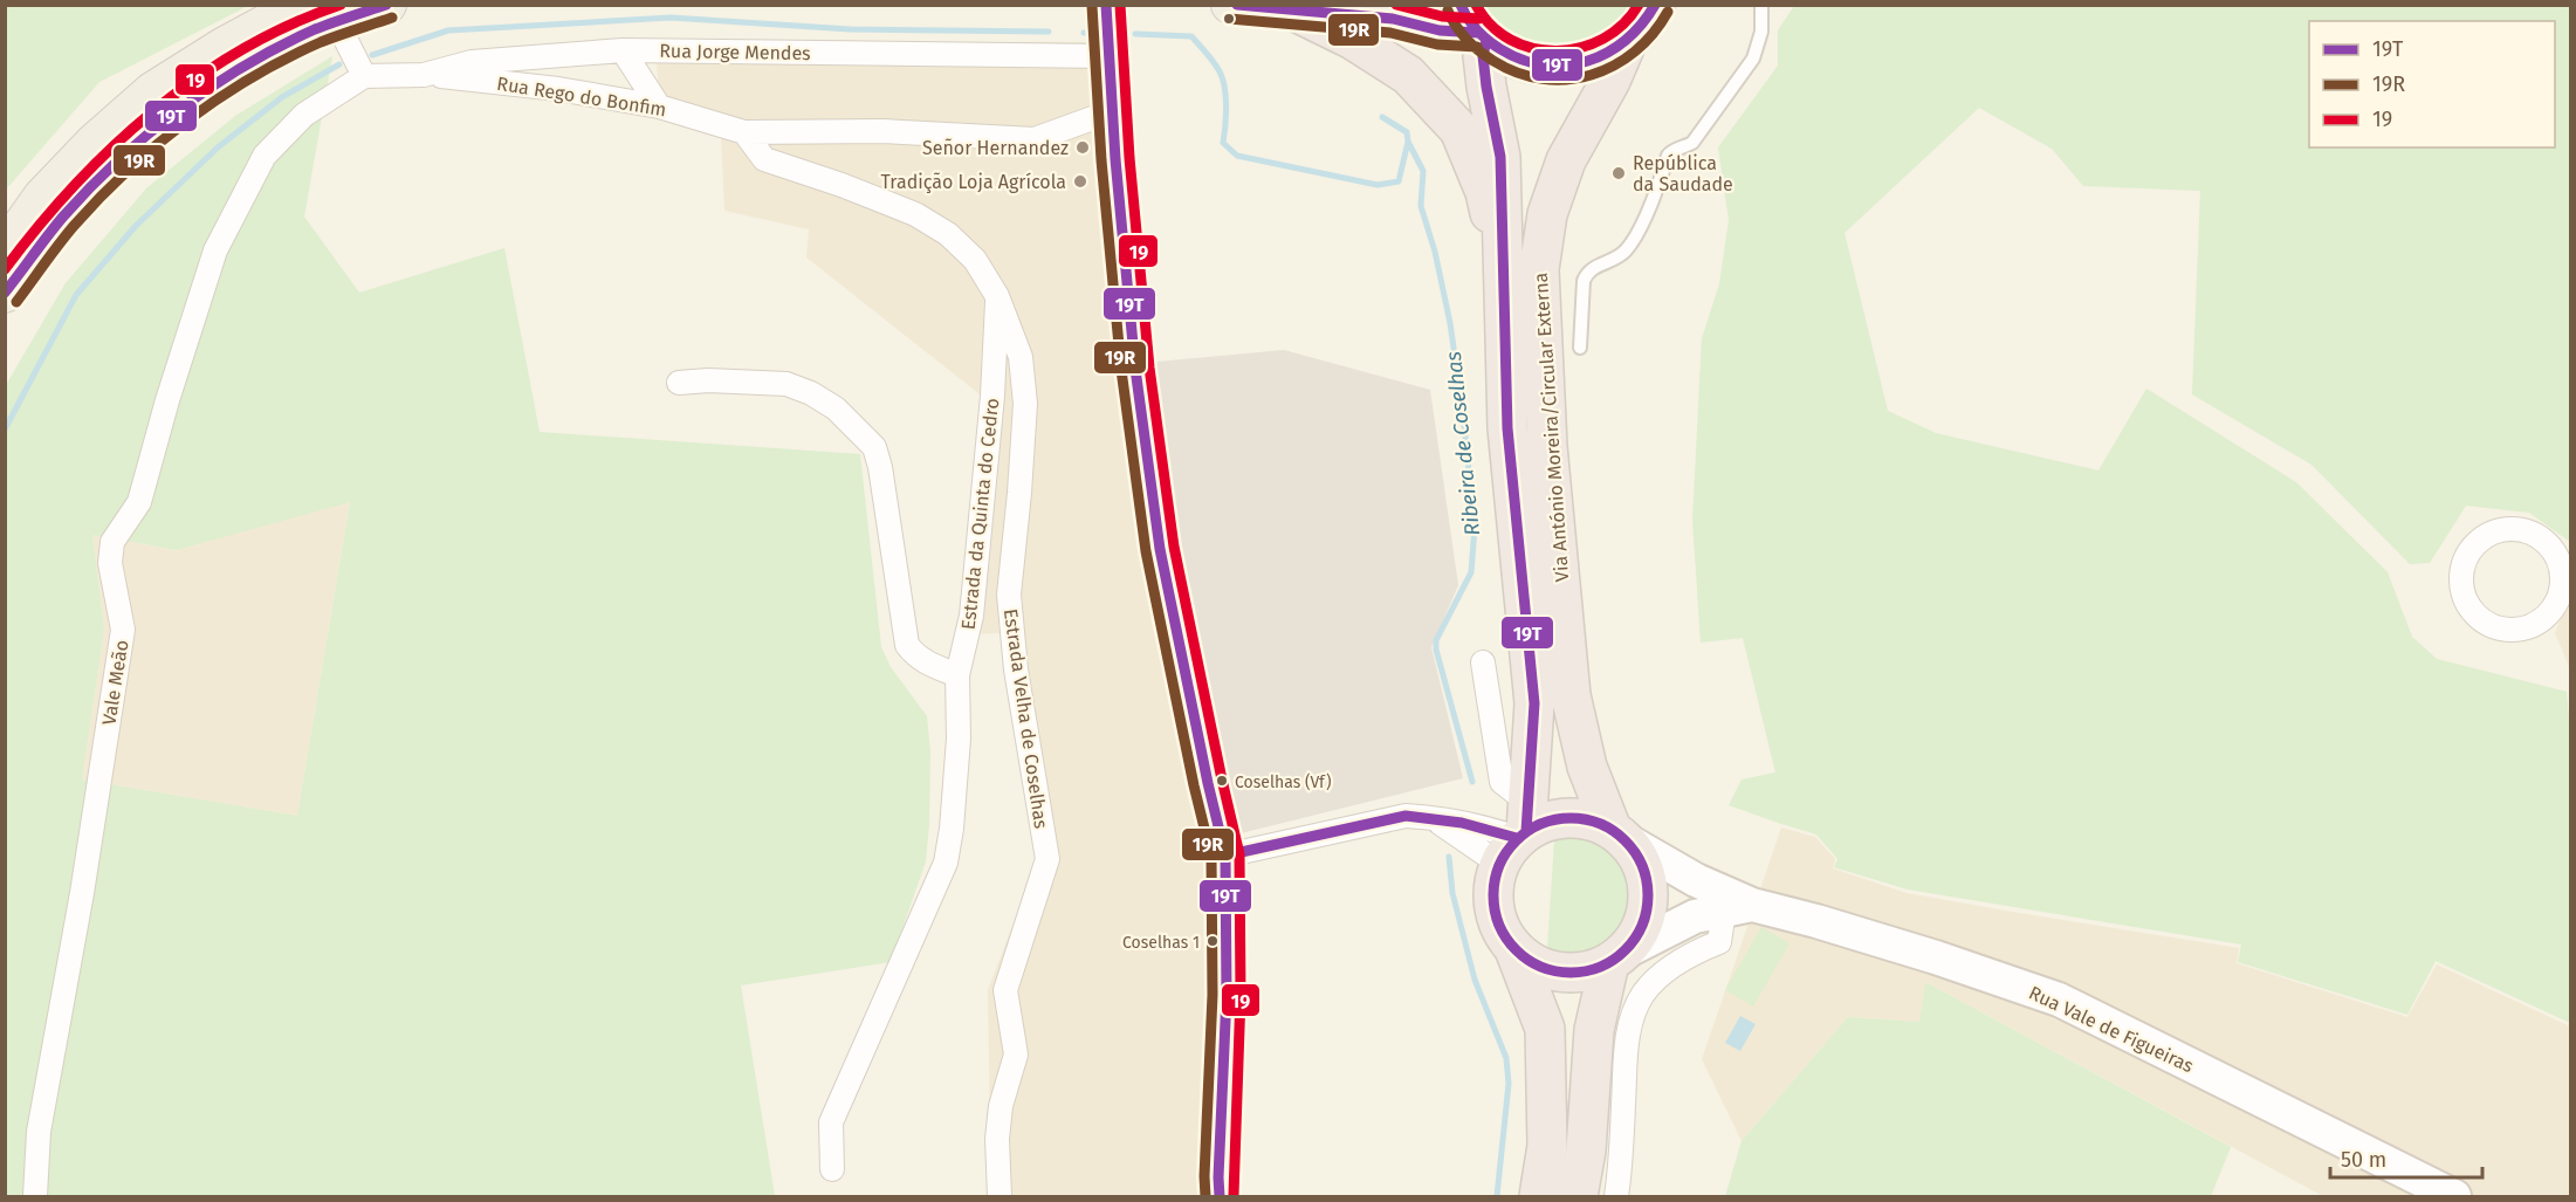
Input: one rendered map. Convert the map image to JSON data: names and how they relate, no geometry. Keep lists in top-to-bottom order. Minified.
{"streets":{"highway":["Via António Moreira/Circular Externa"],"street":["Rua Jorge Mendes","Rua Rego do Bonfim","Estrada da Quinta do Cedro","Vale Meão","Estrada Velha de Coselhas","Rua Vale de Figueiras"]},"crossings":[["Rua Jorge Mendes","Rua Rego do Bonfim"],["Rua Jorge Mendes","Vale Meão"],["Rua Rego do Bonfim","Estrada Velha de Coselhas"],["Via António Moreira/Circular Externa","Rua Vale de Figueiras"],["Estrada da Quinta do Cedro","Estrada Velha de Coselhas"]],"water":["Ribeira de Coselhas"],"places":["Señor Hernandez","República da Saudade","Tradição Loja Agrícola","Coselhas (Vf)","Coselhas 1"],"lines":["transit line 19T","transit line 19","transit line 19R"],"legend":["19T","19R","19"],"scale_bar":"50 m"}
